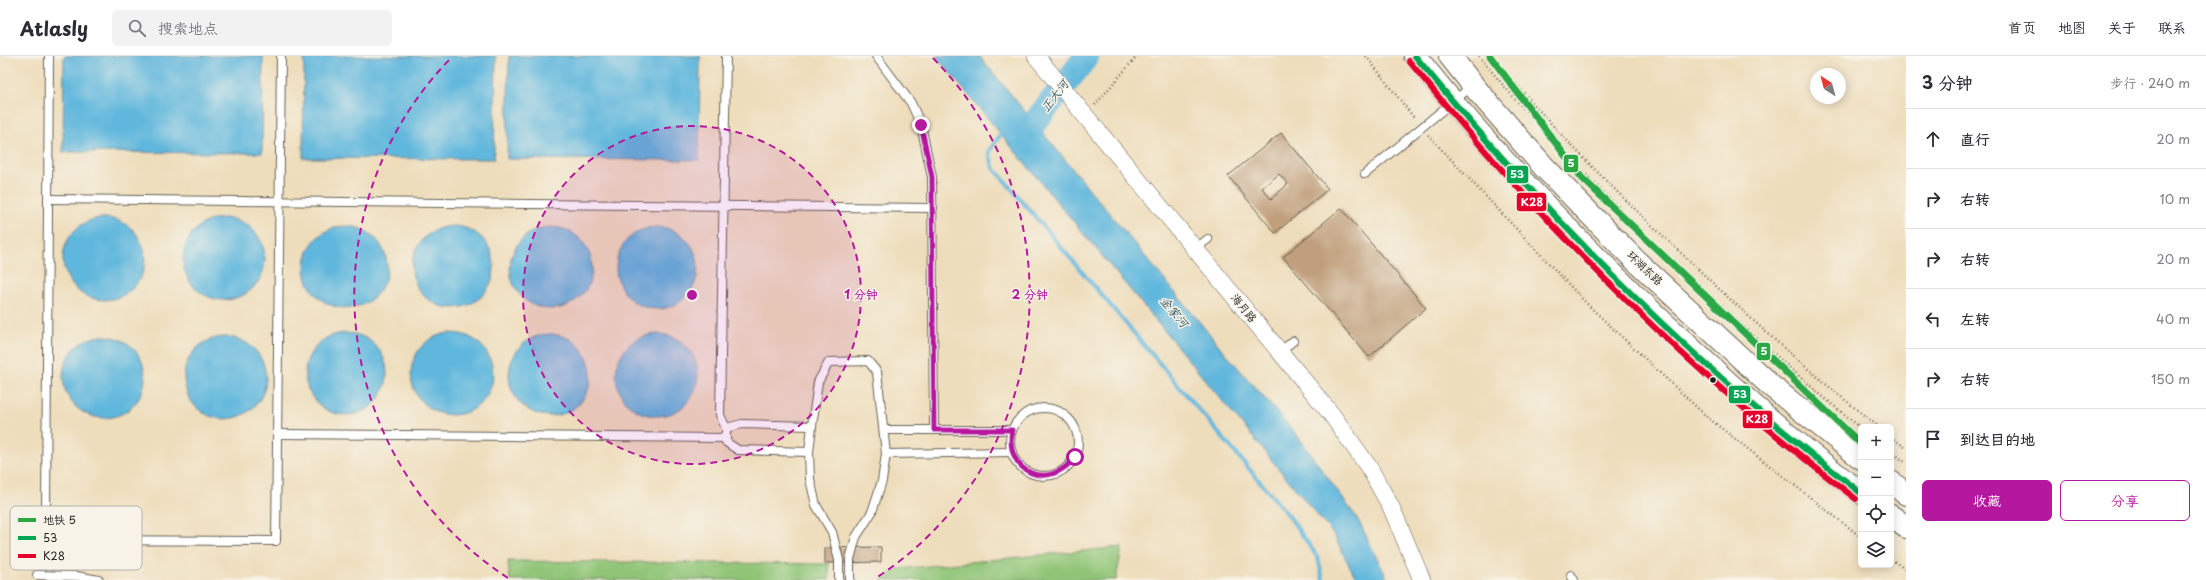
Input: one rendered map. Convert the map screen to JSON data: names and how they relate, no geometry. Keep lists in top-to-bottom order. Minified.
{"streets":{"main road":["环湖东路"],"street":["海月路"]},"water":["正大河","金家河"],"lines":["metro line 5","transit line 53","transit line K28"],"legend":["地铁 5","53","K28"],"north":"top left","page":{"header":"Atlasly","search":"搜索地点","nav":["首页","地图","关于","联系"],"heading":["3 分钟","步行 · 240 m"],"list":[["直行","20 m"],["右转","10 m"],["右转","20 m"],["左转","40 m"],["右转","150 m"],"到达目的地"],"map_buttons":["+","−"],"buttons":["收藏","分享"]},"rings":["1 分钟","2 分钟"]}
